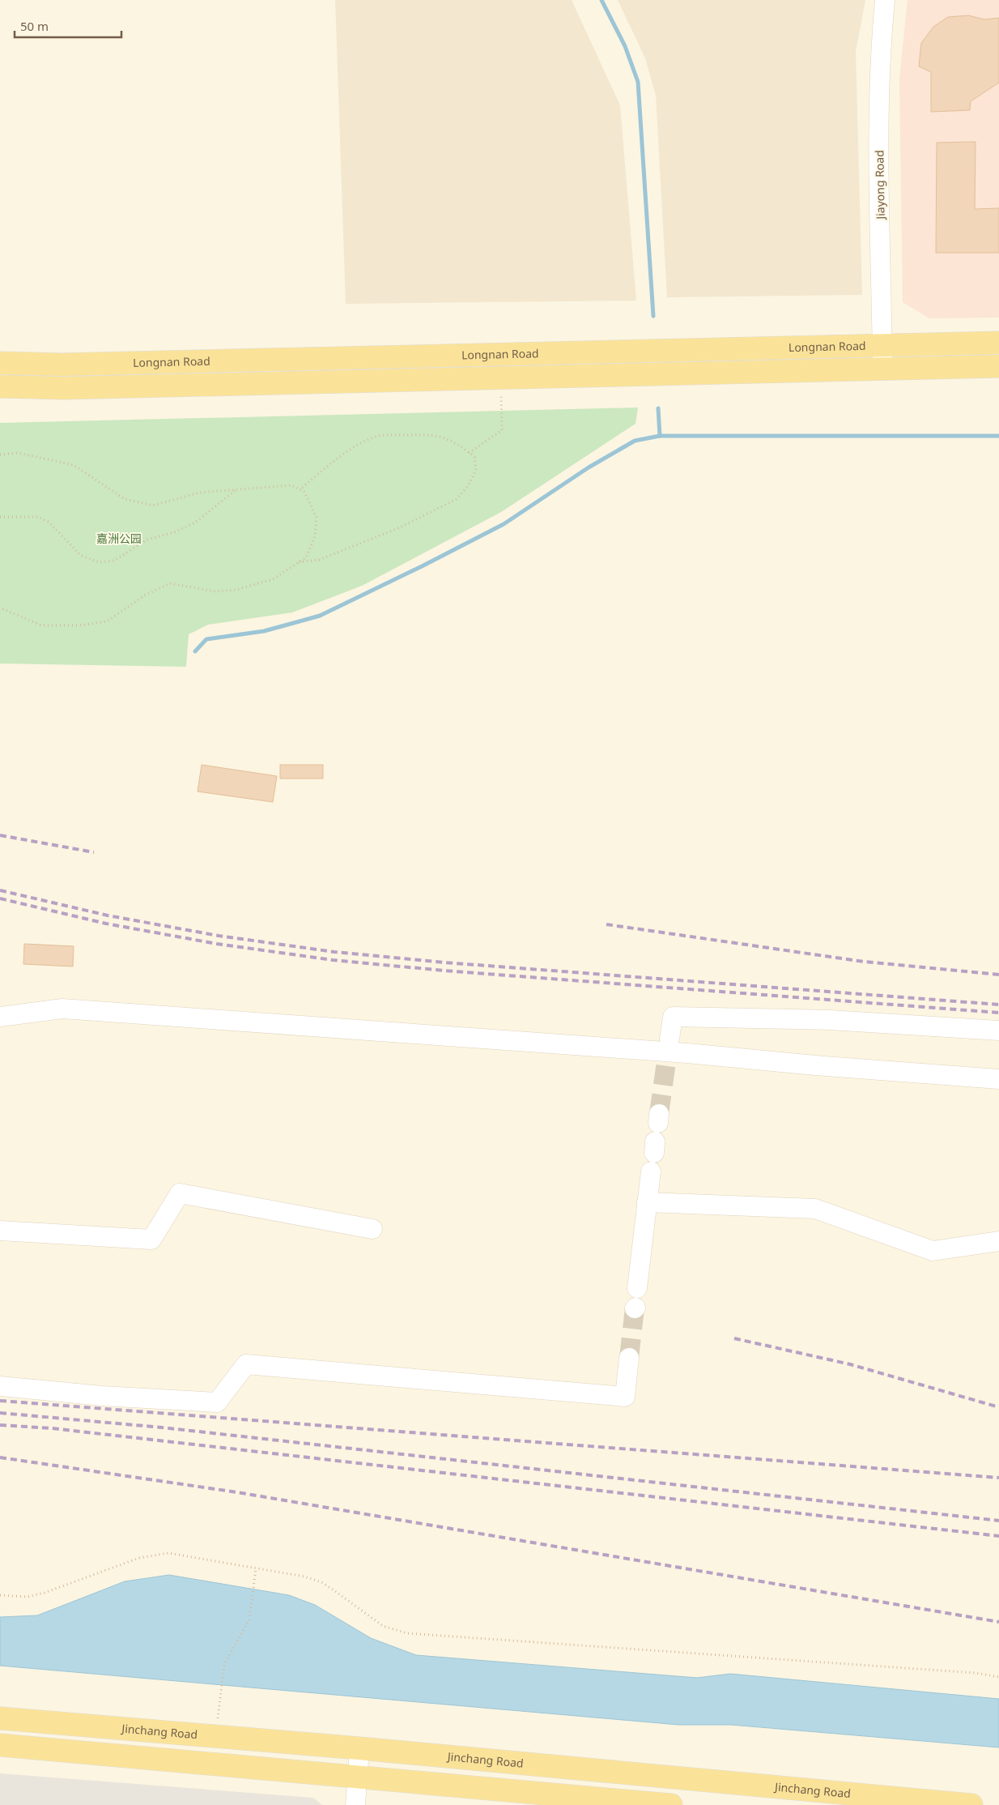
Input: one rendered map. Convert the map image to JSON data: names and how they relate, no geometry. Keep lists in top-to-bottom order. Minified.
{"streets":{"main road":["Longnan Road","Jinchang Road"],"street":["Jiayong Road"]},"crossings":[["Jiayong Road","Longnan Road"]],"parks":["嘉洲公园"],"scale_bar":"50 m"}
